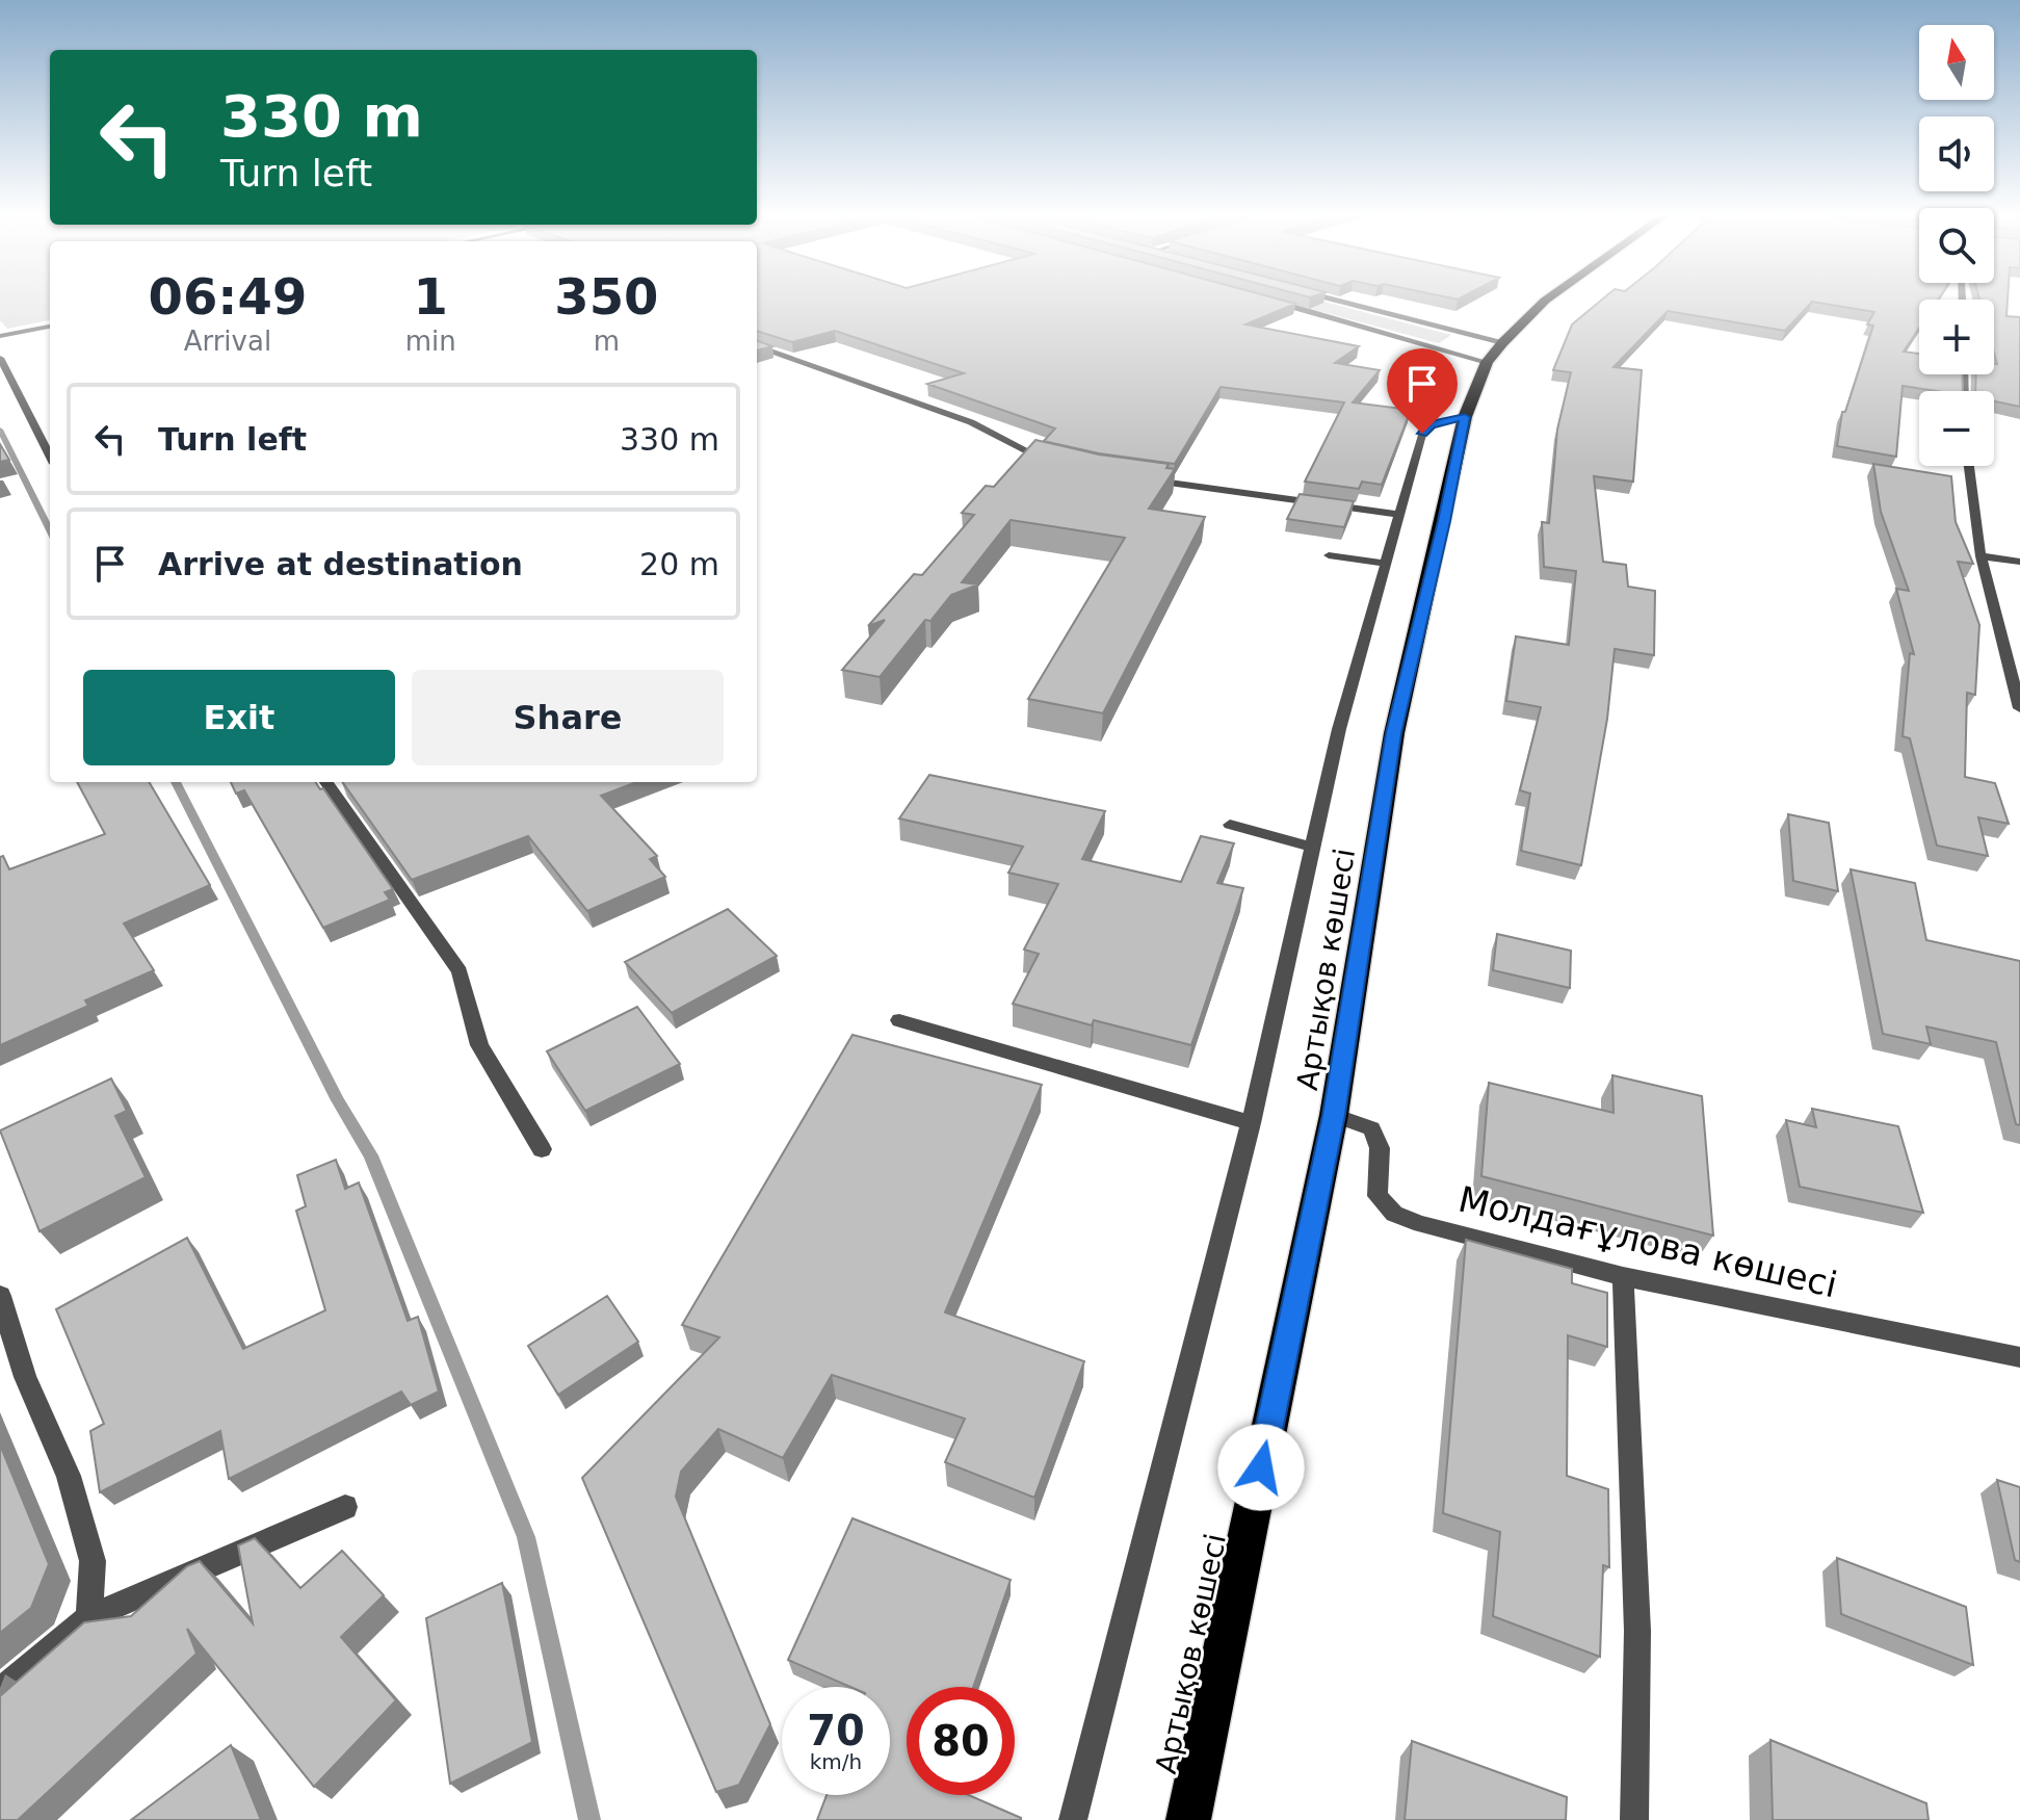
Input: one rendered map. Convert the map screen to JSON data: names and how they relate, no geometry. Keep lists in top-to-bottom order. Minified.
{"streets":{"highway":["Артықов көшесі"],"street":["Молдағұлова көшесі"]},"crossings":[["Артықов көшесі","Молдағұлова көшесі"]],"north":"top","page":{"map_buttons":["+","−"],"turn":["330 m","Turn left"],"eta":["06:49","Arrival","1","min","350","m"],"list":[{"name":"Turn left","value":"330 m"},{"name":"Arrive at destination","value":"20 m"}],"buttons":["Exit","Share"],"speed":"70 km/h","limit":"80"}}
